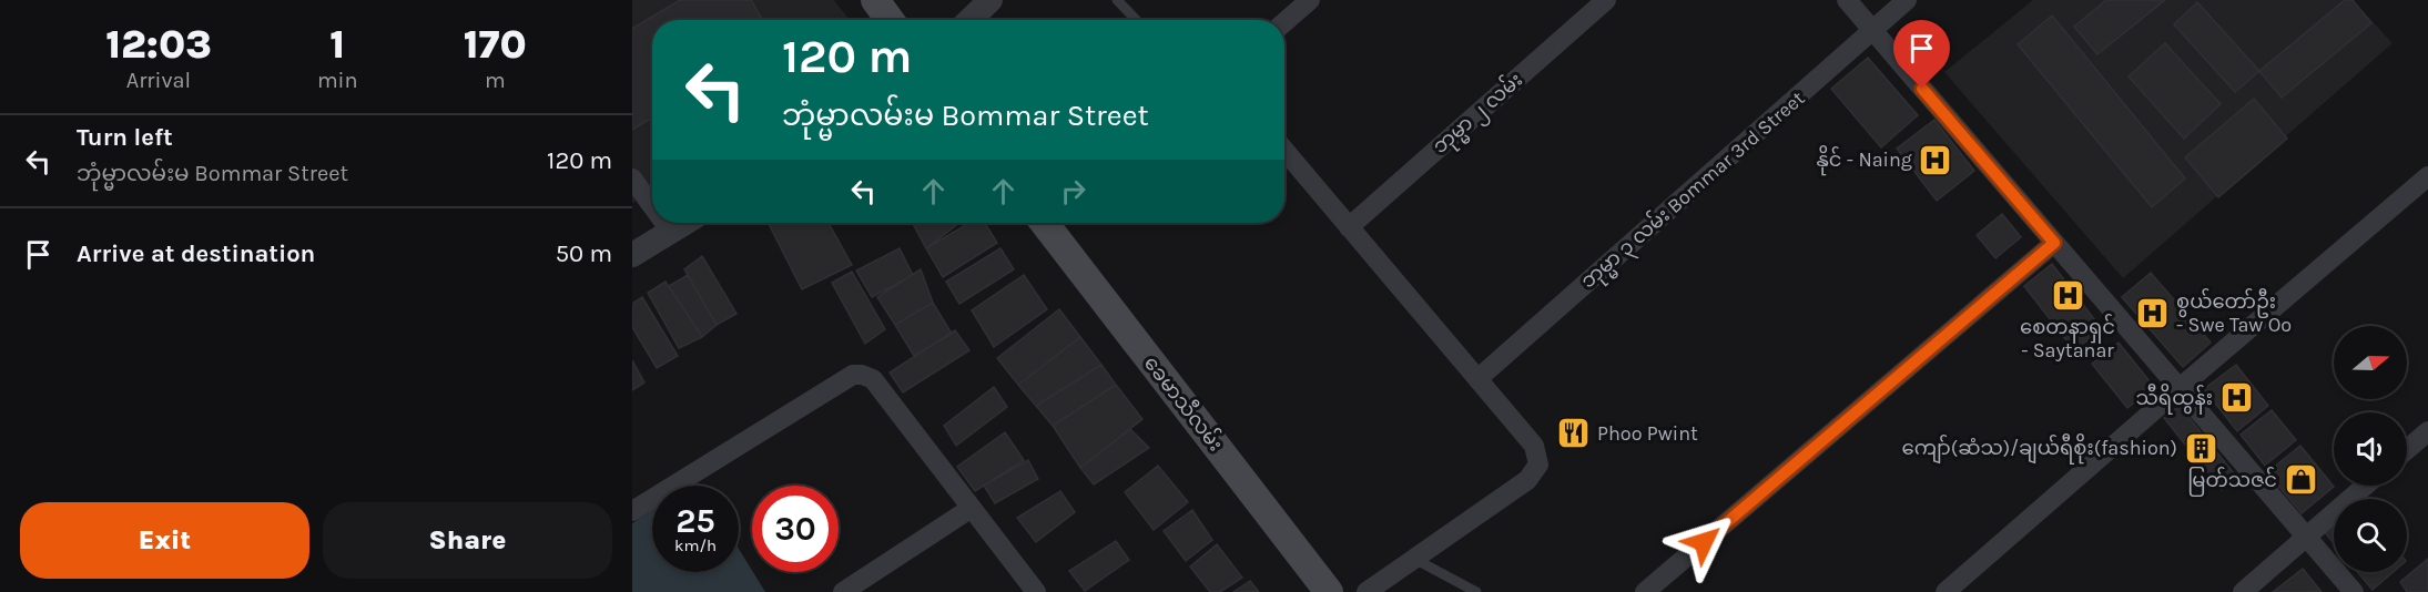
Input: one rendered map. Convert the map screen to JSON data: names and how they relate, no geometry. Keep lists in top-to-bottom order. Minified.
{"streets":{"main road":["ခေမာသီလမ်း"],"street":["ဘုမ္မာ ၂ လမ်း","ဘုမ္မာ ၃ လမ်း Bommar 3rd Street"]},"places":{"hospital":["နိုင် - Naing","စေတနာရှင် - Saytanar","စွယ်တော်ဦး - Swe Taw Oo","သီရိထွန်း"],"restaurant":["Phoo Pwint"],"building":["ကျော်(ဆံသ)/ချယ်ရီစိုး(fashion)"],"shop":["မြတ်သဇင်"]},"north":"right","page":{"eta":["12:03","Arrival","1","min","170","m"],"turn":["120 m","ဘုံမ္မာလမ်းမ Bommar Street"],"list":[{"name":"Turn left","note":"ဘုံမ္မာလမ်းမ Bommar Street","value":"120 m"},{"name":"Arrive at destination","value":"50 m"}],"speed":"25 km/h","limit":"30","buttons":["Exit","Share"]}}
